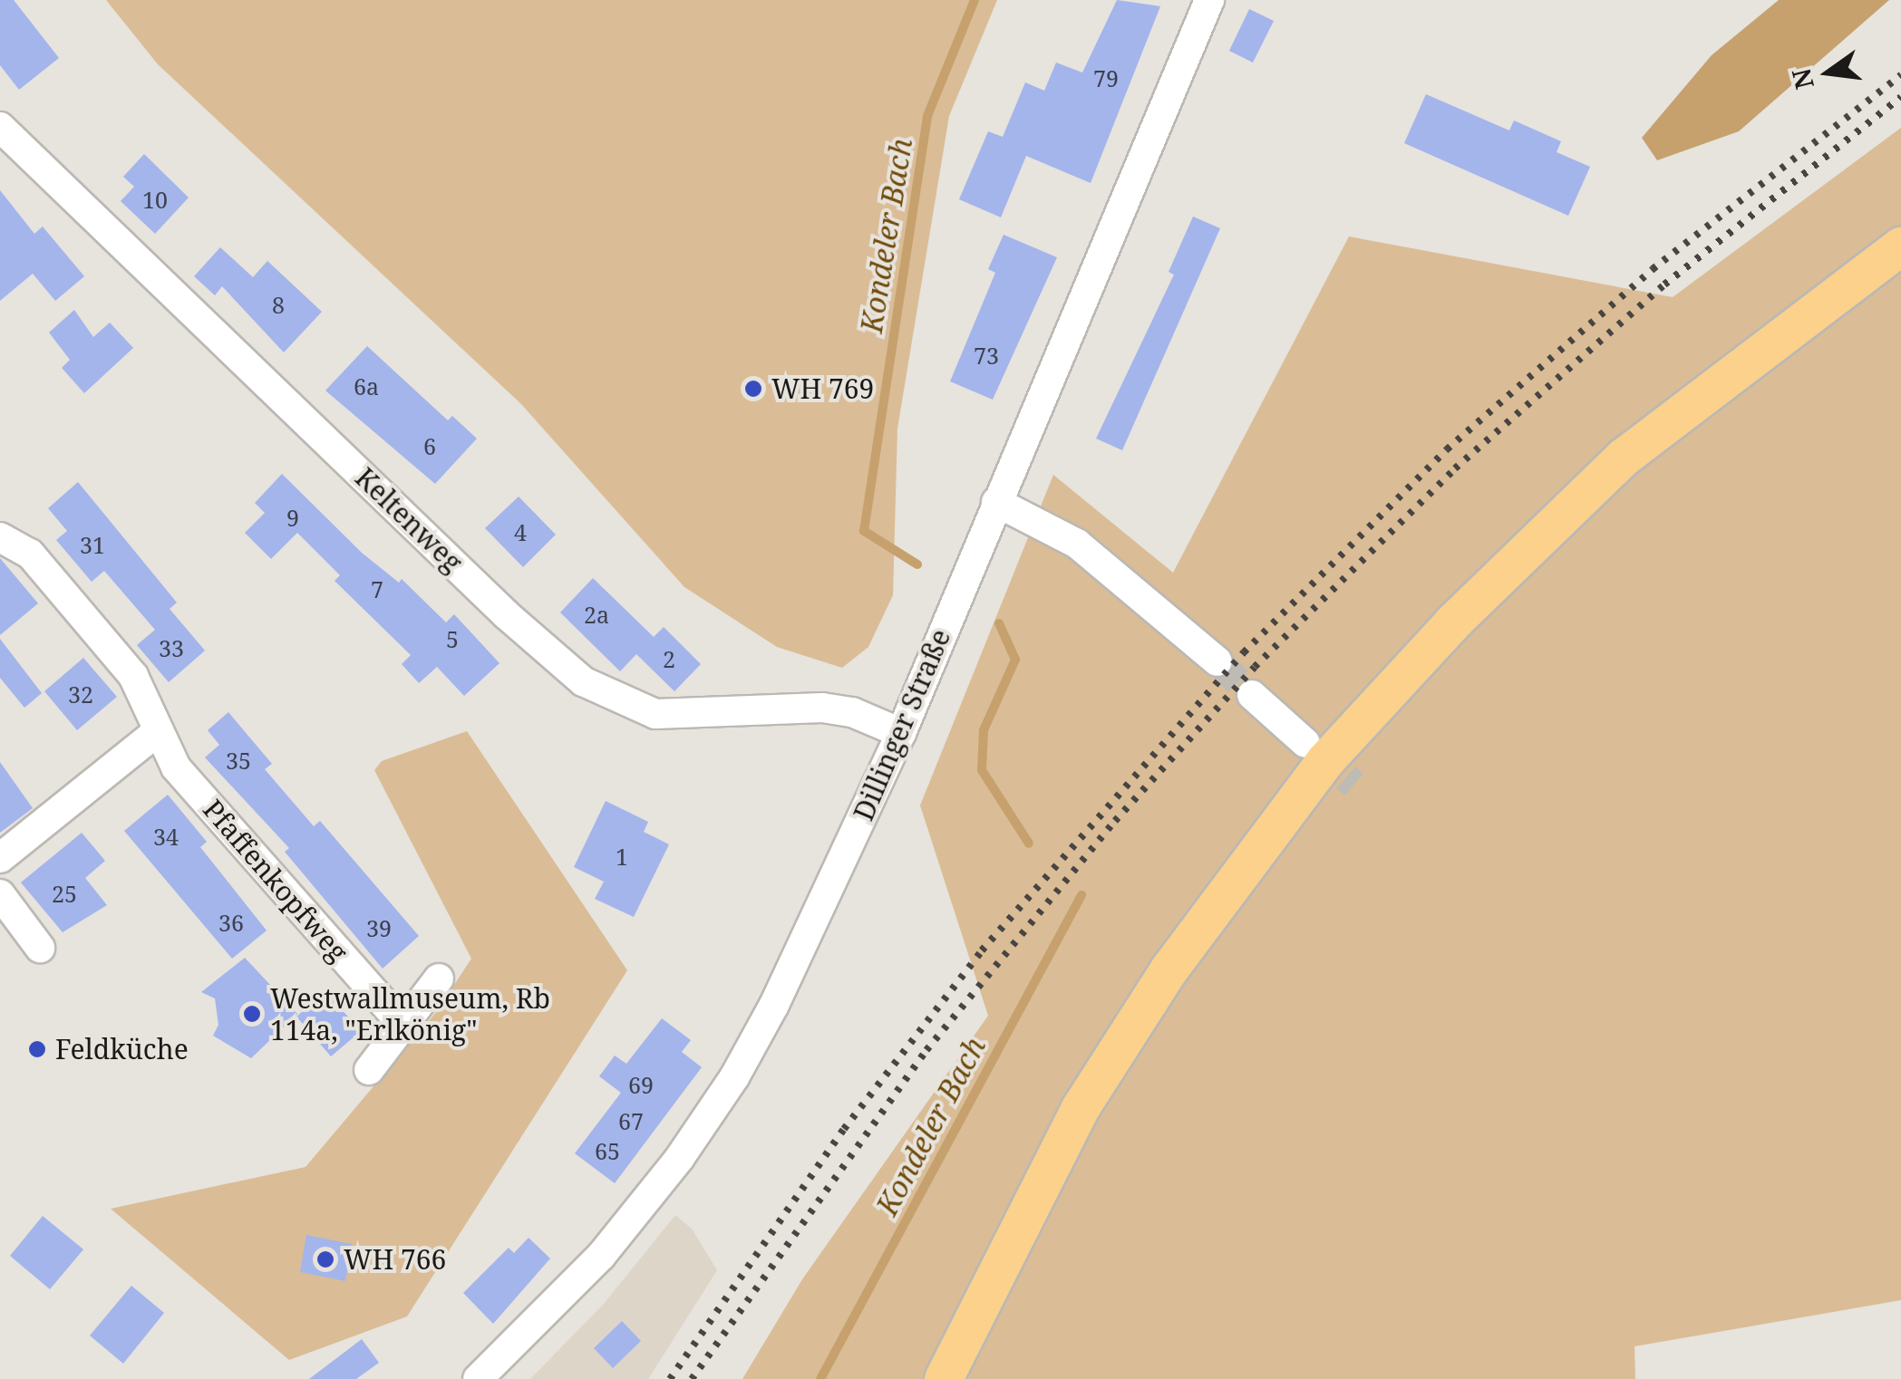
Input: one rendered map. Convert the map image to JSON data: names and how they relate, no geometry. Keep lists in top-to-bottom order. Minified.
{"streets":{"street":["Keltenweg","Dillinger Straße","Pfaffenkopfweg"]},"crossings":[["Keltenweg","Dillinger Straße"]],"water":["Kondeler Bach"],"places":["WH 769","Westwallmuseum, Rb 114a, \"Erlkönig\"","Feldküche","WH 766"],"house_numbers":["79","10","8","73","6a","6","9","4","31","7","2a","5","33","2","32","35","34","1","25","36","39","69","67","65"],"north":"left"}
